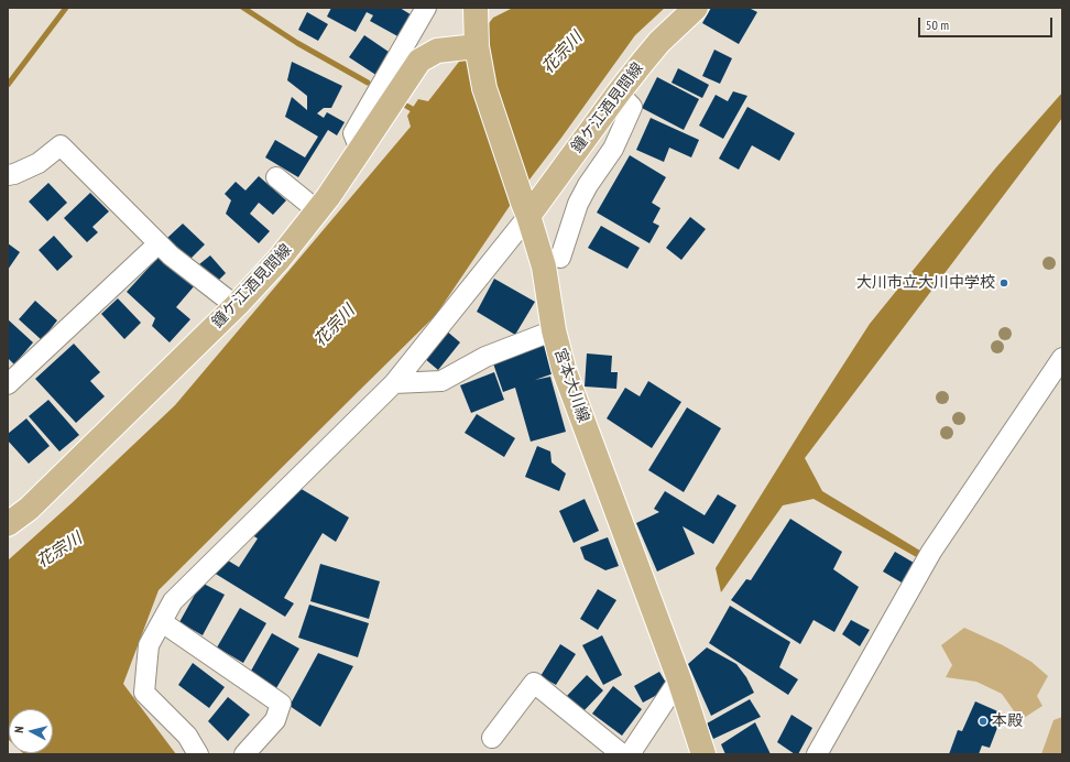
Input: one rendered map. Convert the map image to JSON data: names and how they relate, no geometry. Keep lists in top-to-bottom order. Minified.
{"streets":{"main road":["鐘ケ江酒見間線","宮本大川線"]},"crossings":[["鐘ケ江酒見間線","宮本大川線"]],"water":["花宗川"],"places":["大川市立大川中学校","本殿"],"scale_bar":"50 m","north":"left"}
